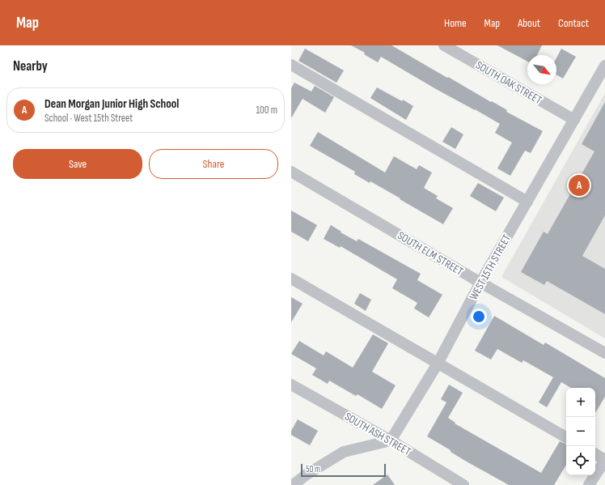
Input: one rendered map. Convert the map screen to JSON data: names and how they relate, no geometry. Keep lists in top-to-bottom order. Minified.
{"streets":{"street":["SOUTH OAK STREET","SOUTH ELM STREET","WEST 15TH STREET","SOUTH ASH STREET"]},"crossings":[["SOUTH OAK STREET","WEST 15TH STREET"],["SOUTH ELM STREET","WEST 15TH STREET"],["WEST 15TH STREET","SOUTH ASH STREET"]],"scale_bar":"50 m","north":"bottom right","page":{"header":"Map","nav":["Home","Map","About","Contact"],"heading":"Nearby","list":[{"mark":"A","name":"Dean Morgan Junior High School","note":"School · West 15th Street","value":"100 m"}],"buttons":["Save","Share"],"pins":"A","map_buttons":["+","−"],"scale":"50 m"}}
